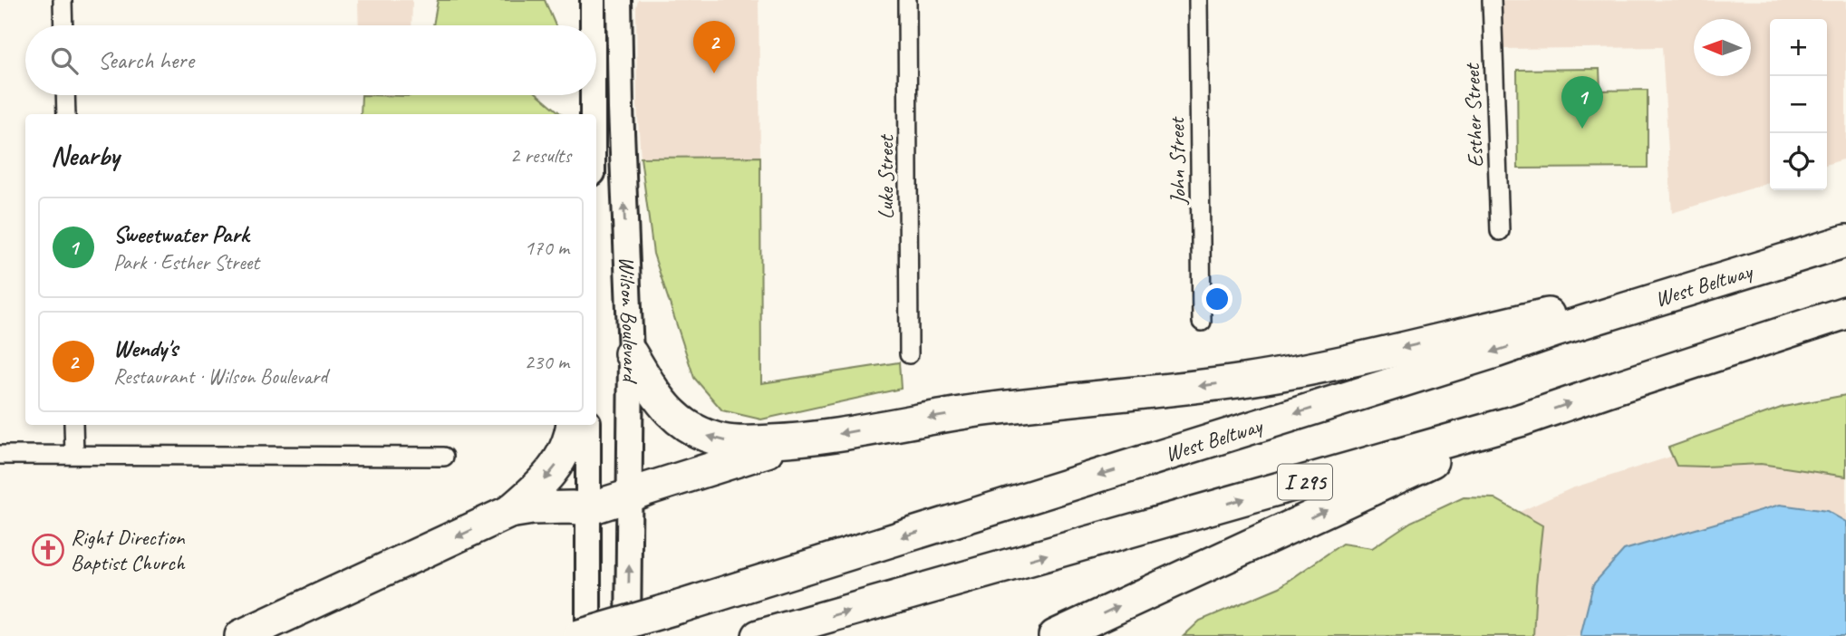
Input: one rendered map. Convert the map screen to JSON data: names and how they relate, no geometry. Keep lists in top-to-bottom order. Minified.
{"streets":{"highway":["West Beltway","I 295"],"main road":["Wilson Boulevard"],"street":["Esther Street","John Street","Luke Street"]},"places":{"church":["Right Direction Baptist Church"]},"north":"left","page":{"map_buttons":["+","−"],"pins":["2","1"],"search":"Search here","heading":["Nearby","2 results"],"list":[{"mark":"1","name":"Sweetwater Park","note":"Park · Esther Street","value":"170 m"},{"mark":"2","name":"Wendy's","note":"Restaurant · Wilson Boulevard","value":"230 m"}]}}
